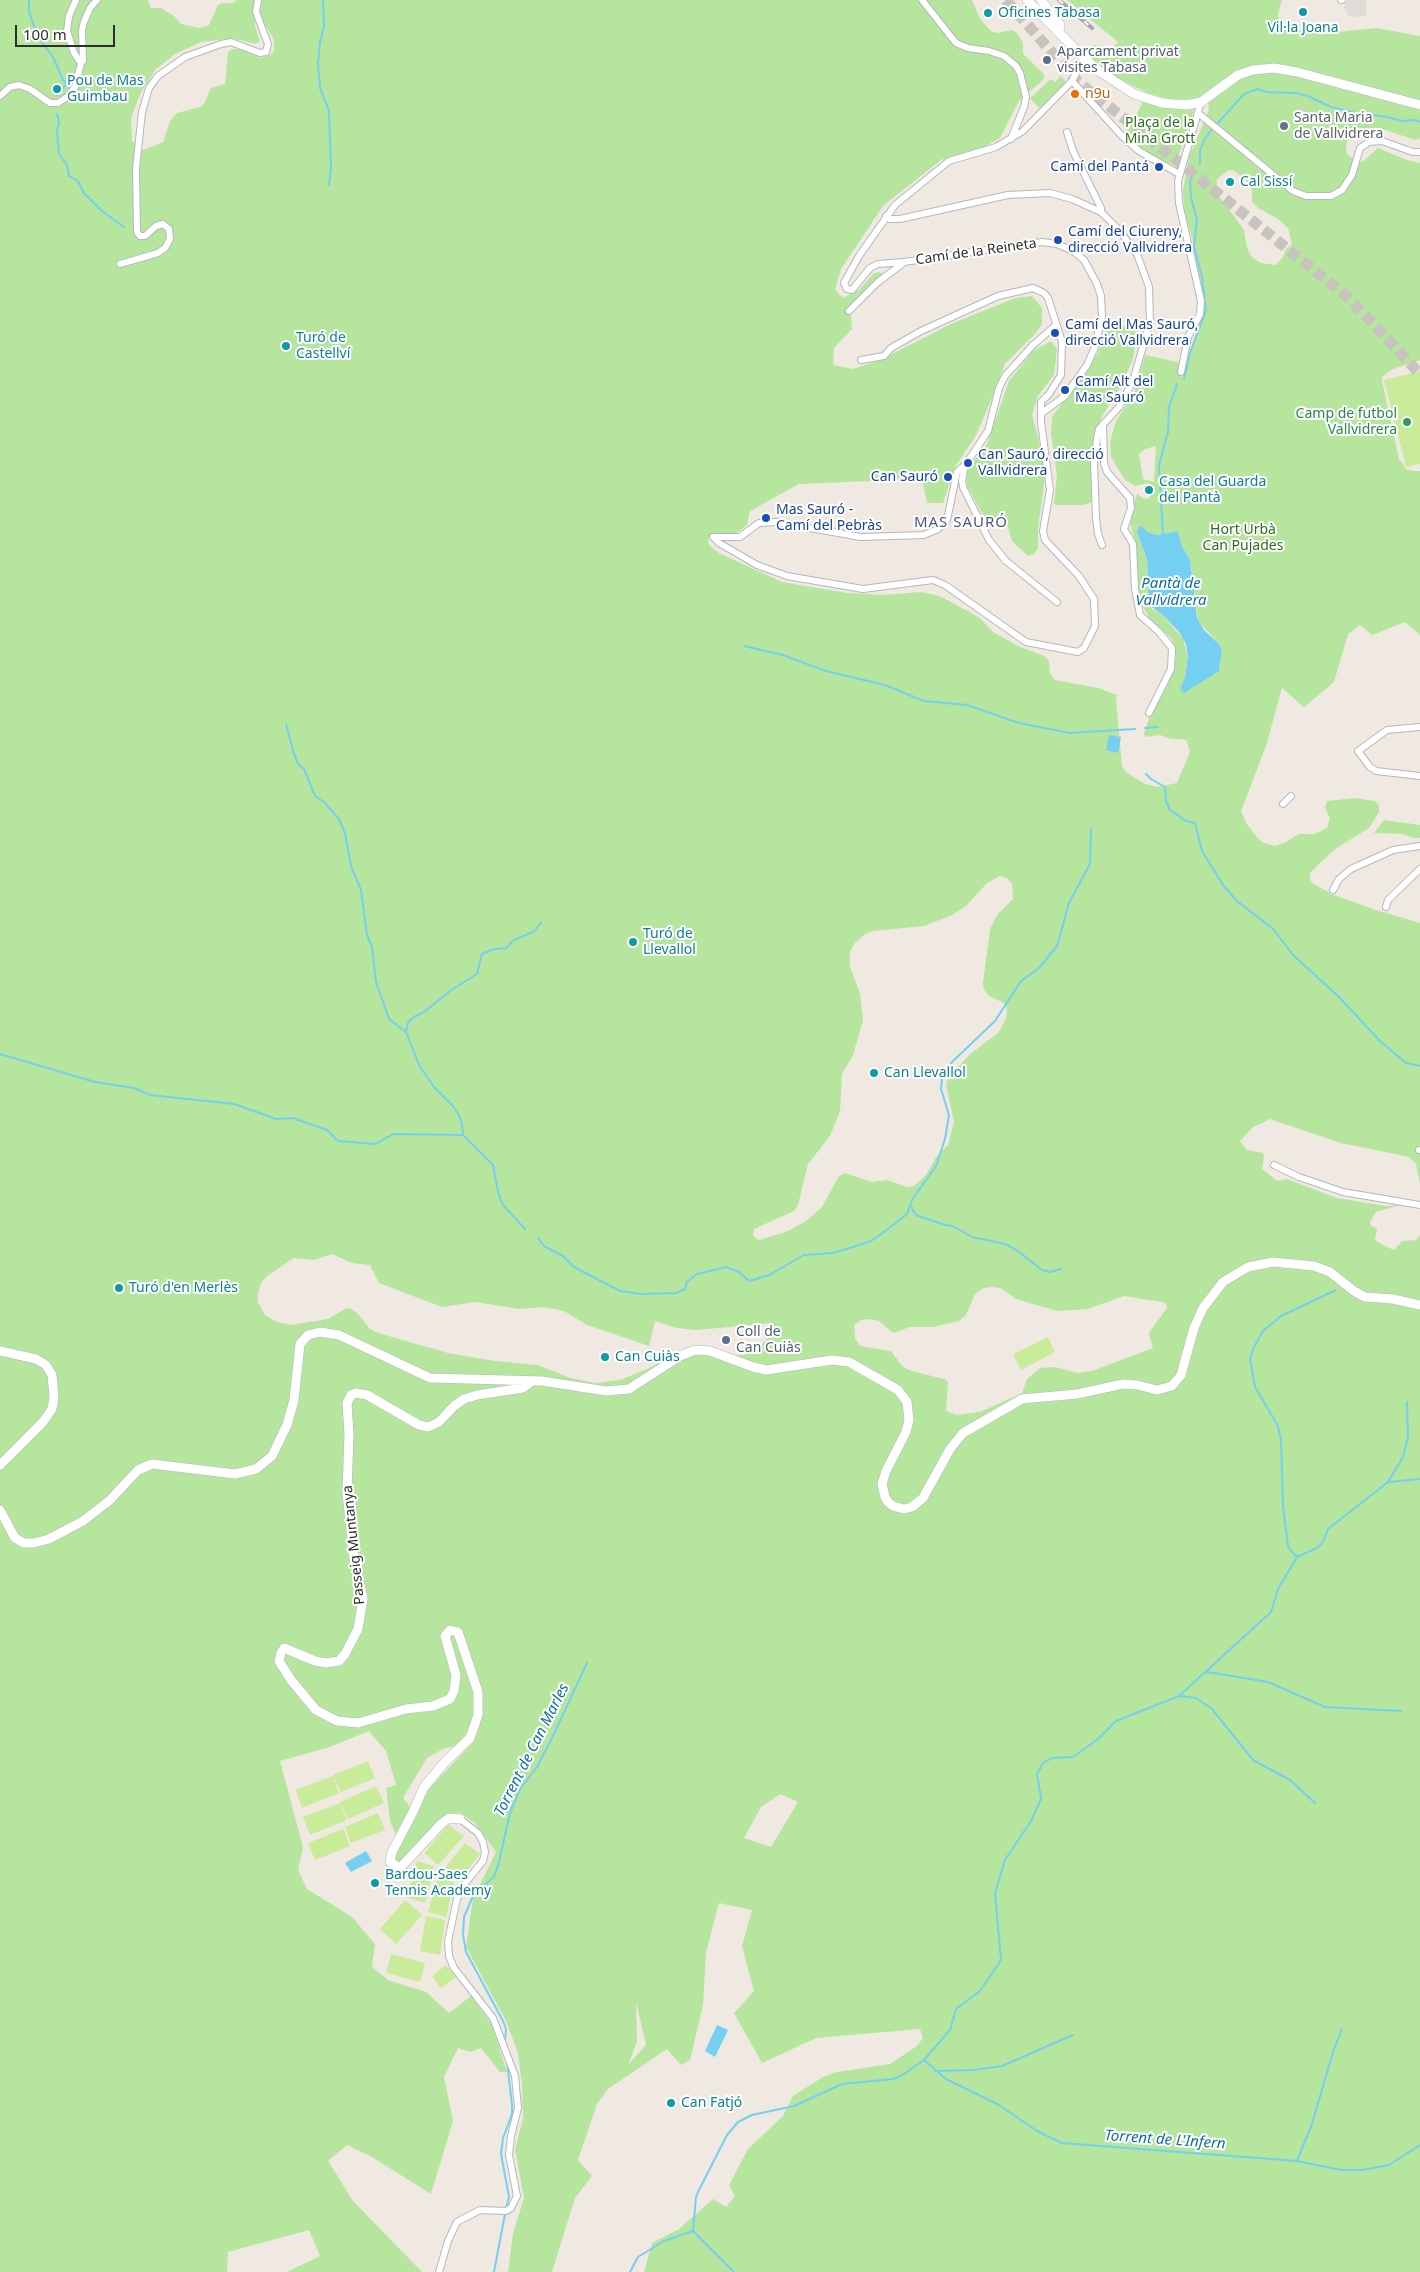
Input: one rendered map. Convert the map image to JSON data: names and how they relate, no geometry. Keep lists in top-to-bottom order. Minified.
{"streets":{"main road":["Passeig Muntanya"],"street":["Camí de la Reineta"]},"districts":["MAS SAURÓ"],"water":["Pantà de Vallvidrera","Torrent de Can Marles","Torrent de L'Infern"],"parks":["Plaça de la Mina Grott","Hort Urbà Can Pujades"],"places":["Vil·la Joana","Oficines Tabasa","Aparcament privat visites Tabasa","Pou de Mas Guimbau","n9u","Santa Maria de Vallvidrera","Camí del Pantá","Cal Sissí","Camí del Ciureny, direcció Vallvidrera","Camí del Mas Sauró, direcció Vallvidrera","Turó de Castellví","Camí Alt del Mas Sauró","Camp de futbol Vallvidrera","Can Sauró, direcció Vallvidrera","Can Sauró","Casa del Guarda del Pantà","Mas Sauró - Camí del Pebràs","Turó de Llevallol","Can Llevallol","Turó d'en Merlès","Coll de Can Cuiàs","Can Cuiàs","Bardou-Saes Tennis Academy","Can Fatjó"],"scale_bar":"100 m"}
